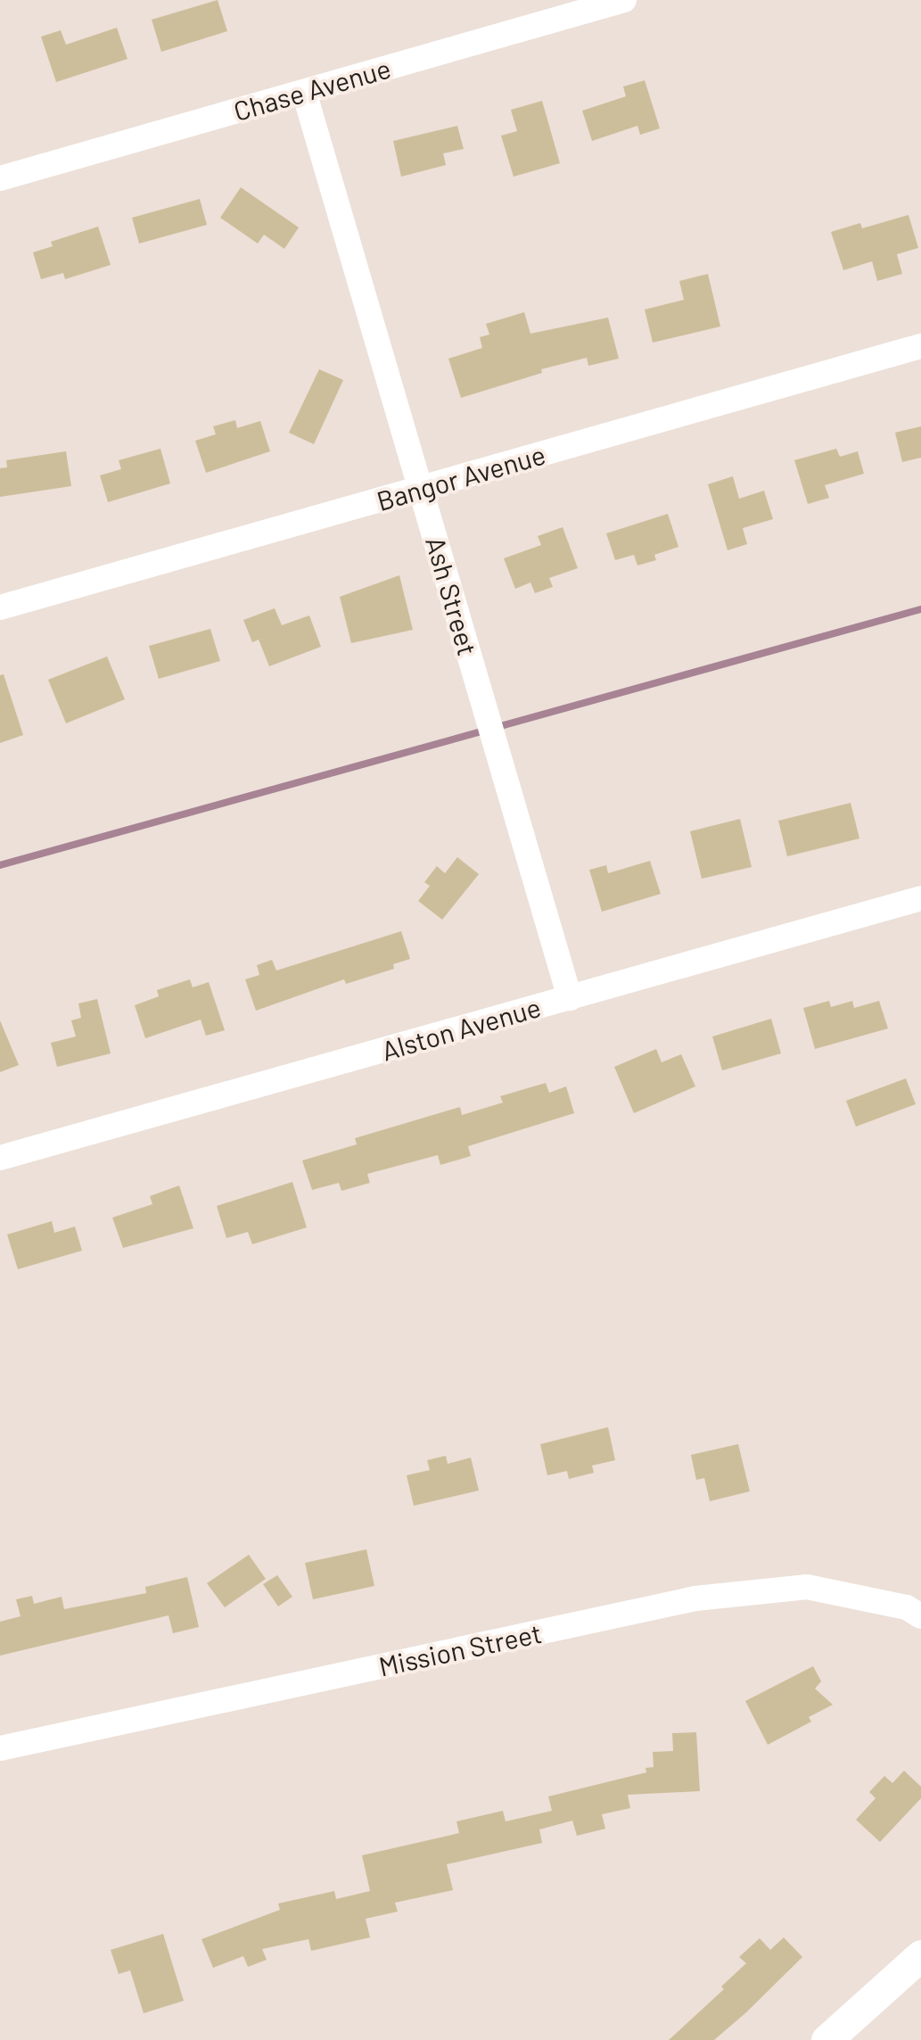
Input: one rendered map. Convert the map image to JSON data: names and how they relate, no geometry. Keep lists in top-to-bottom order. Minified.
{"streets":{"street":["Chase Avenue","Bangor Avenue","Ash Street","Alston Avenue","Mission Street"]},"crossings":[["Chase Avenue","Ash Street"],["Bangor Avenue","Ash Street"],["Ash Street","Alston Avenue"]]}
